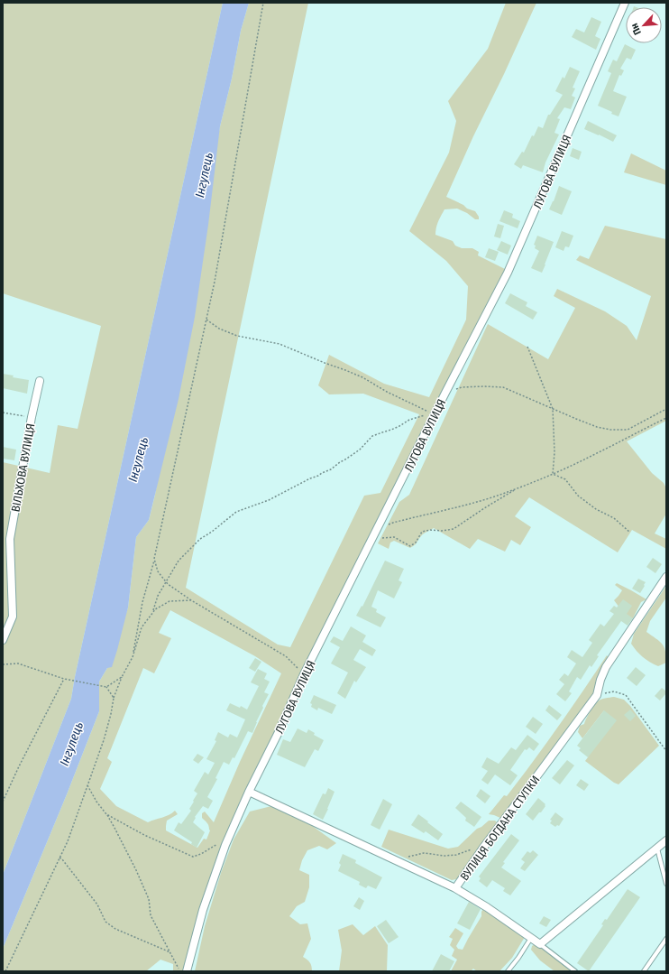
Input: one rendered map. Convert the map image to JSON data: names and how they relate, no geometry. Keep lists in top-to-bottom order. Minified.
{"streets":{"street":["ЛУГОВА ВУЛИЦЯ","ВІЛЬХОВА ВУЛИЦЯ","ВУЛИЦЯ БОГДАНА СТУПКИ"]},"crossings":[["ЛУГОВА ВУЛИЦЯ","ВУЛИЦЯ БОГДАНА СТУПКИ"]],"water":["Інгулець"],"north":"bottom left"}
